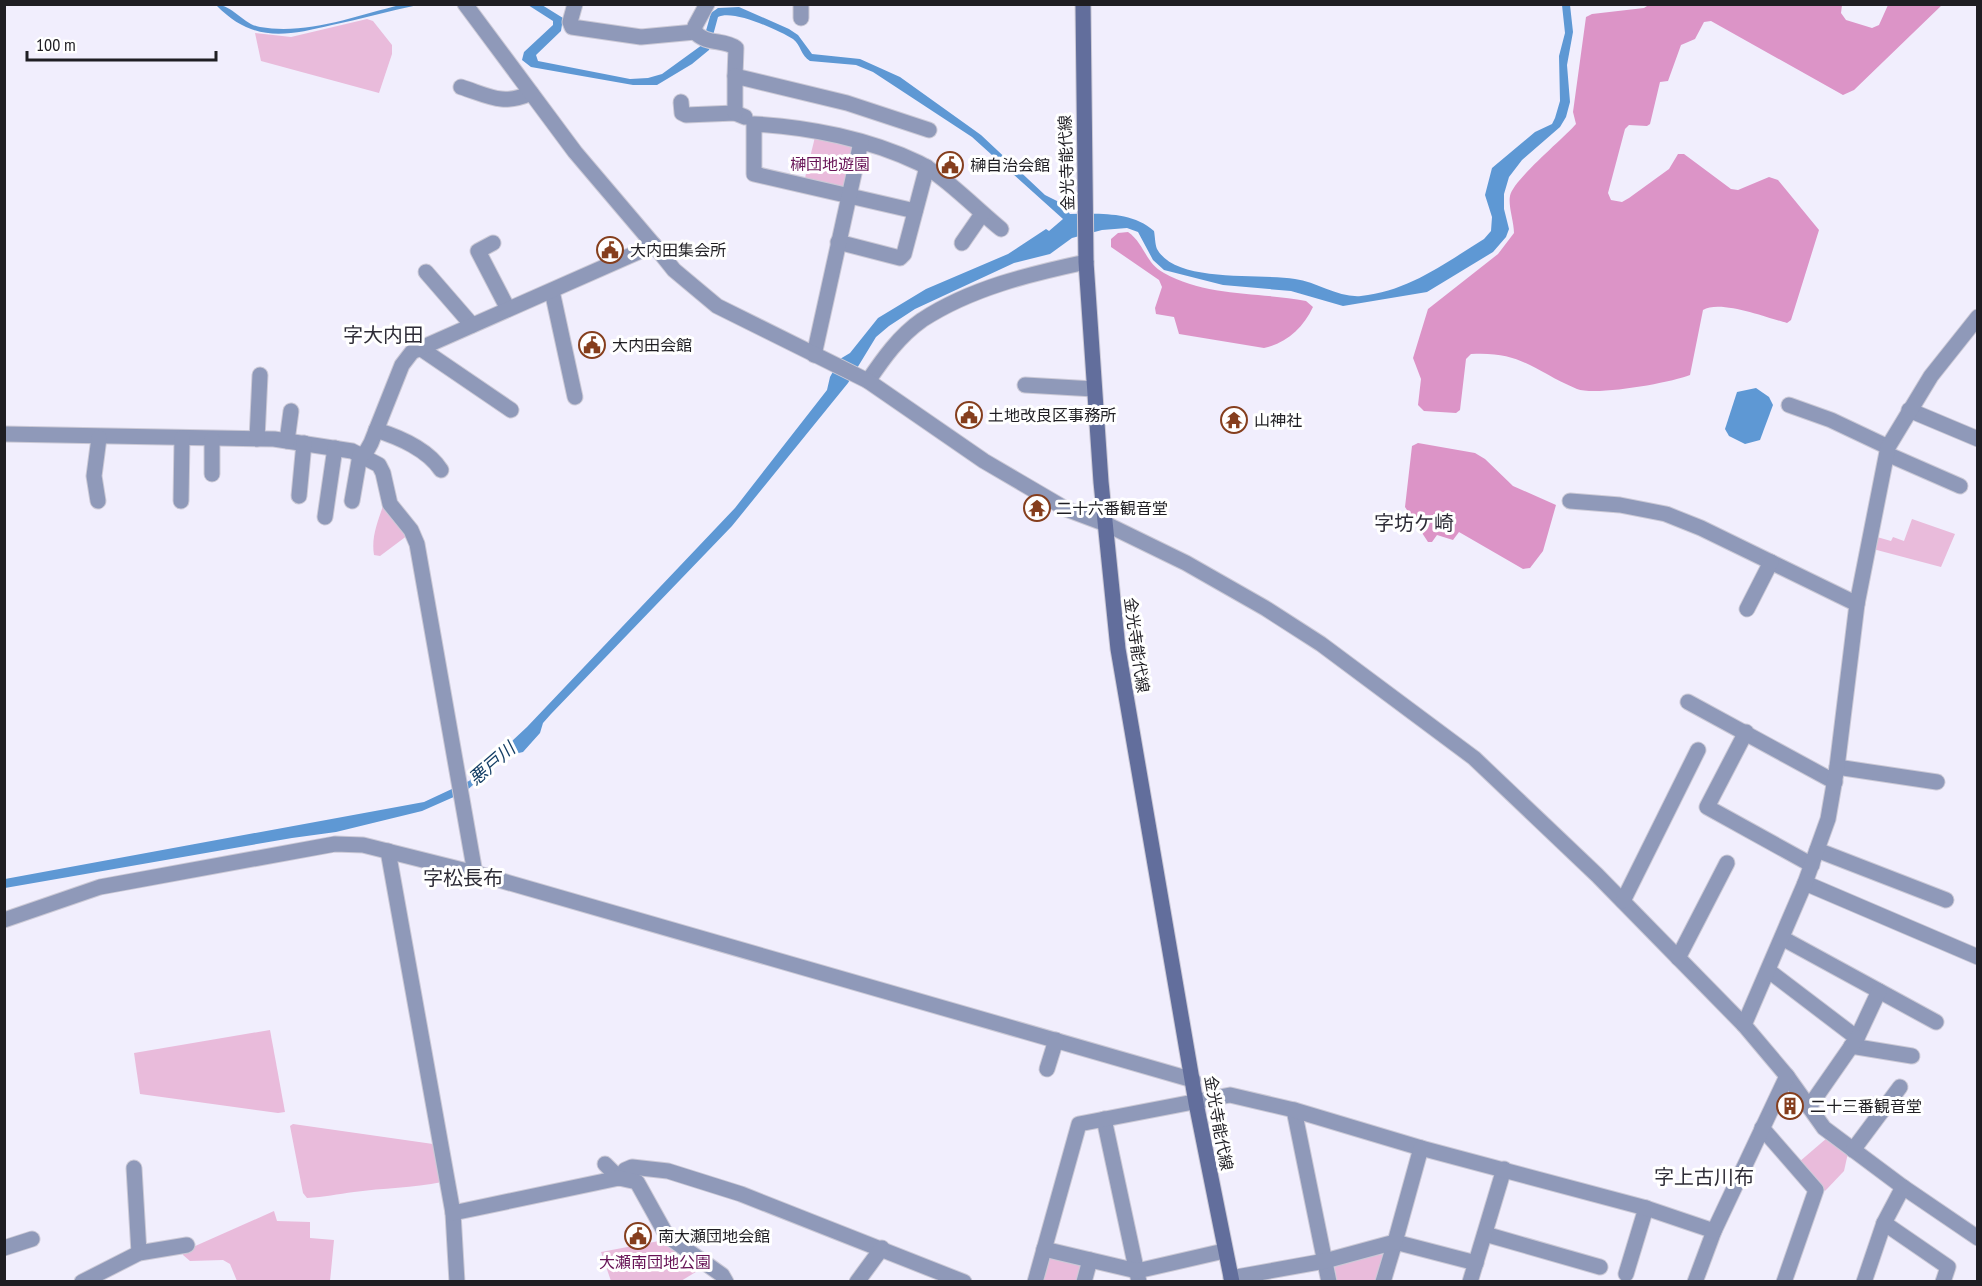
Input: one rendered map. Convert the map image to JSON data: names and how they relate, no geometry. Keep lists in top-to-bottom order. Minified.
{"streets":{"main road":["金光寺能代線"]},"districts":["字大内田","字坊ケ崎","字松長布","字上古川布"],"water":["悪戸川"],"parks":["榊団地遊園","大瀬南団地公園"],"places":{"public building":["榊自治会館","大内田集会所","大内田会館","土地改良区事務所","南大瀬団地会館"],"temple":["山神社","二十六番観音堂"],"building":["二十三番観音堂"]},"scale_bar":"100 m"}
